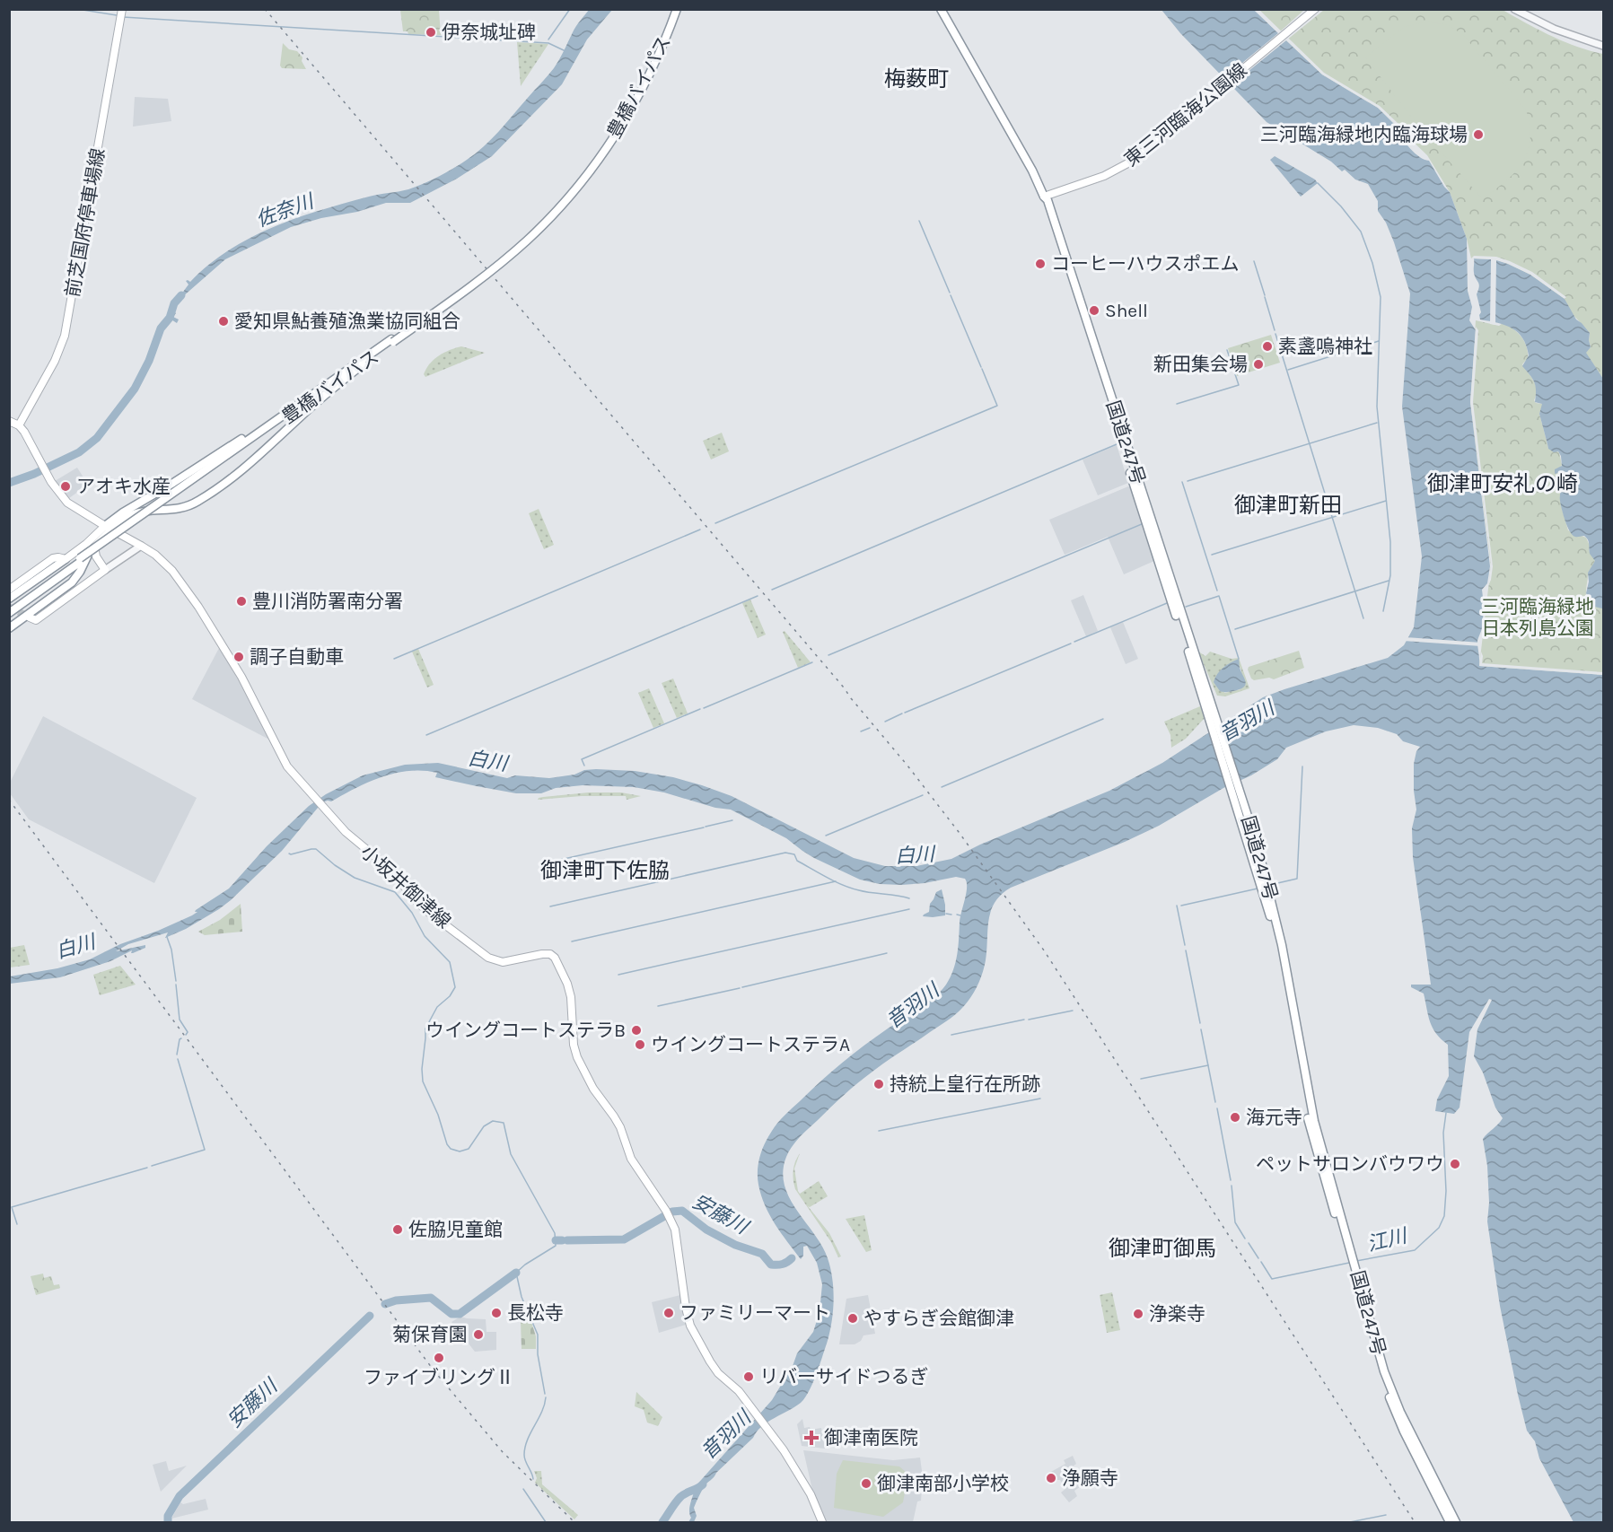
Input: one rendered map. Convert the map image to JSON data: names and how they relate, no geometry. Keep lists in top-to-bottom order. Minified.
{"streets":{"highway":["豊橋バイパス","国道247号"],"main road":["東三河臨海公園線","前芝国府停車場線","小坂井御津線"]},"crossings":[["東三河臨海公園線","国道247号"],["前芝国府停車場線","小坂井御津線"]],"districts":["梅薮町","御津町安礼の崎","御津町新田","御津町下佐脇","御津町御馬"],"water":["佐奈川","音羽川","白川","安藤川","江川"],"parks":["三河臨海緑地 日本列島公園"],"places":{"other":["伊奈城址碑","三河臨海緑地内臨海球場","コーヒーハウスポエム","Shell","愛知県鮎養殖漁業協同組合","素盞嗚神社","新田集会場","アオキ水産","豊川消防署南分署","調子自動車","ウイングコートステラB","ウイングコートステラA","持統上皇行在所跡","海元寺","ペットサロンバウワウ","佐脇児童館","長松寺","ファミリーマート","浄楽寺","やすらぎ会館御津","菊保育園","ファイブリングⅡ","リバーサイドつるぎ","浄願寺","御津南部小学校"],"health":["御津南医院"]}}
